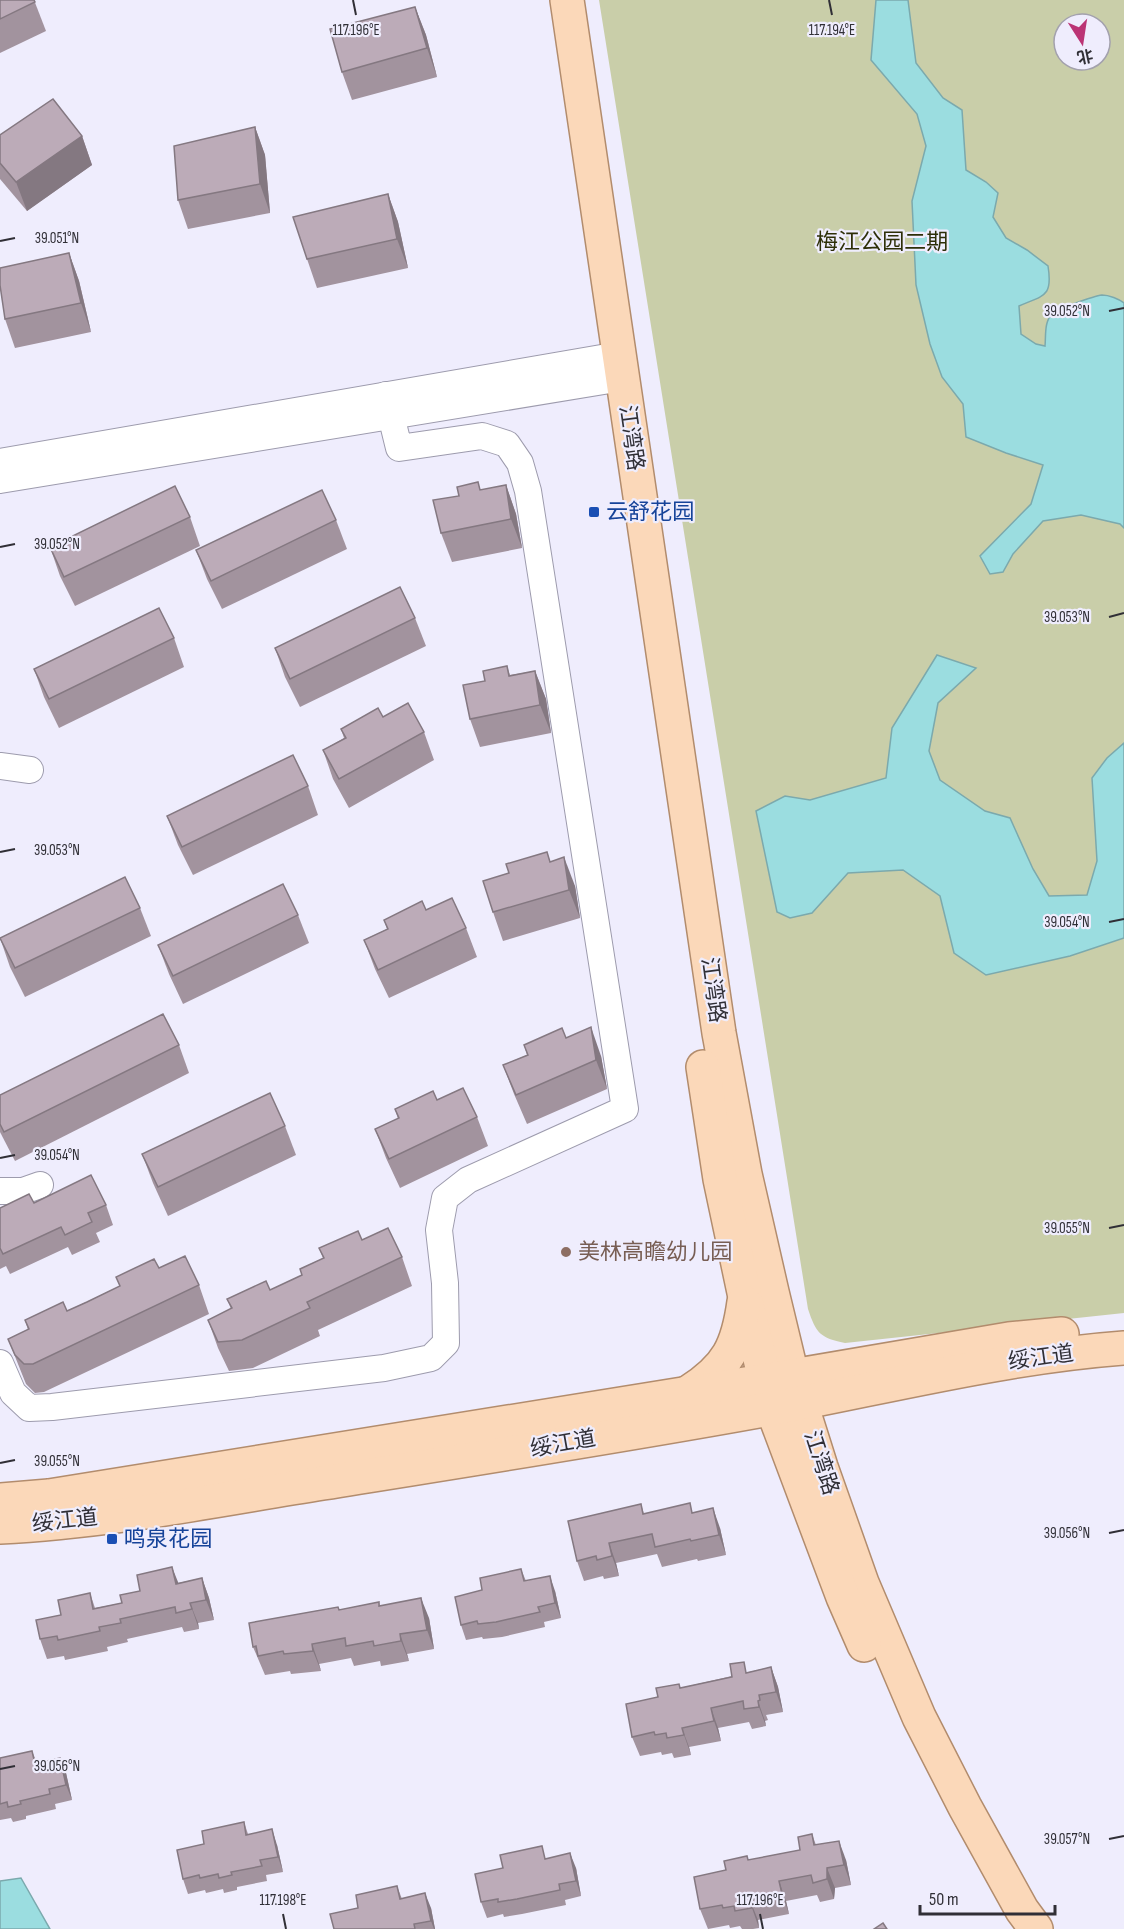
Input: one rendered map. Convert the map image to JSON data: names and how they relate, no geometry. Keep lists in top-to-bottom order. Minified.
{"streets":{"main road":["江湾路","绥江道"]},"crossings":[["江湾路","绥江道"]],"parks":["梅江公园二期"],"places":{"transit":["云舒花园","鸣泉花园"],"other":["美林高瞻幼儿园"]},"scale_bar":"50 m","north":"bottom","coordinates":["117.196°E","117.194°E","39.051°N","39.052°N","39.053°N","39.054°N","39.055°N","39.056°N","39.057°N","117.198°E"]}
